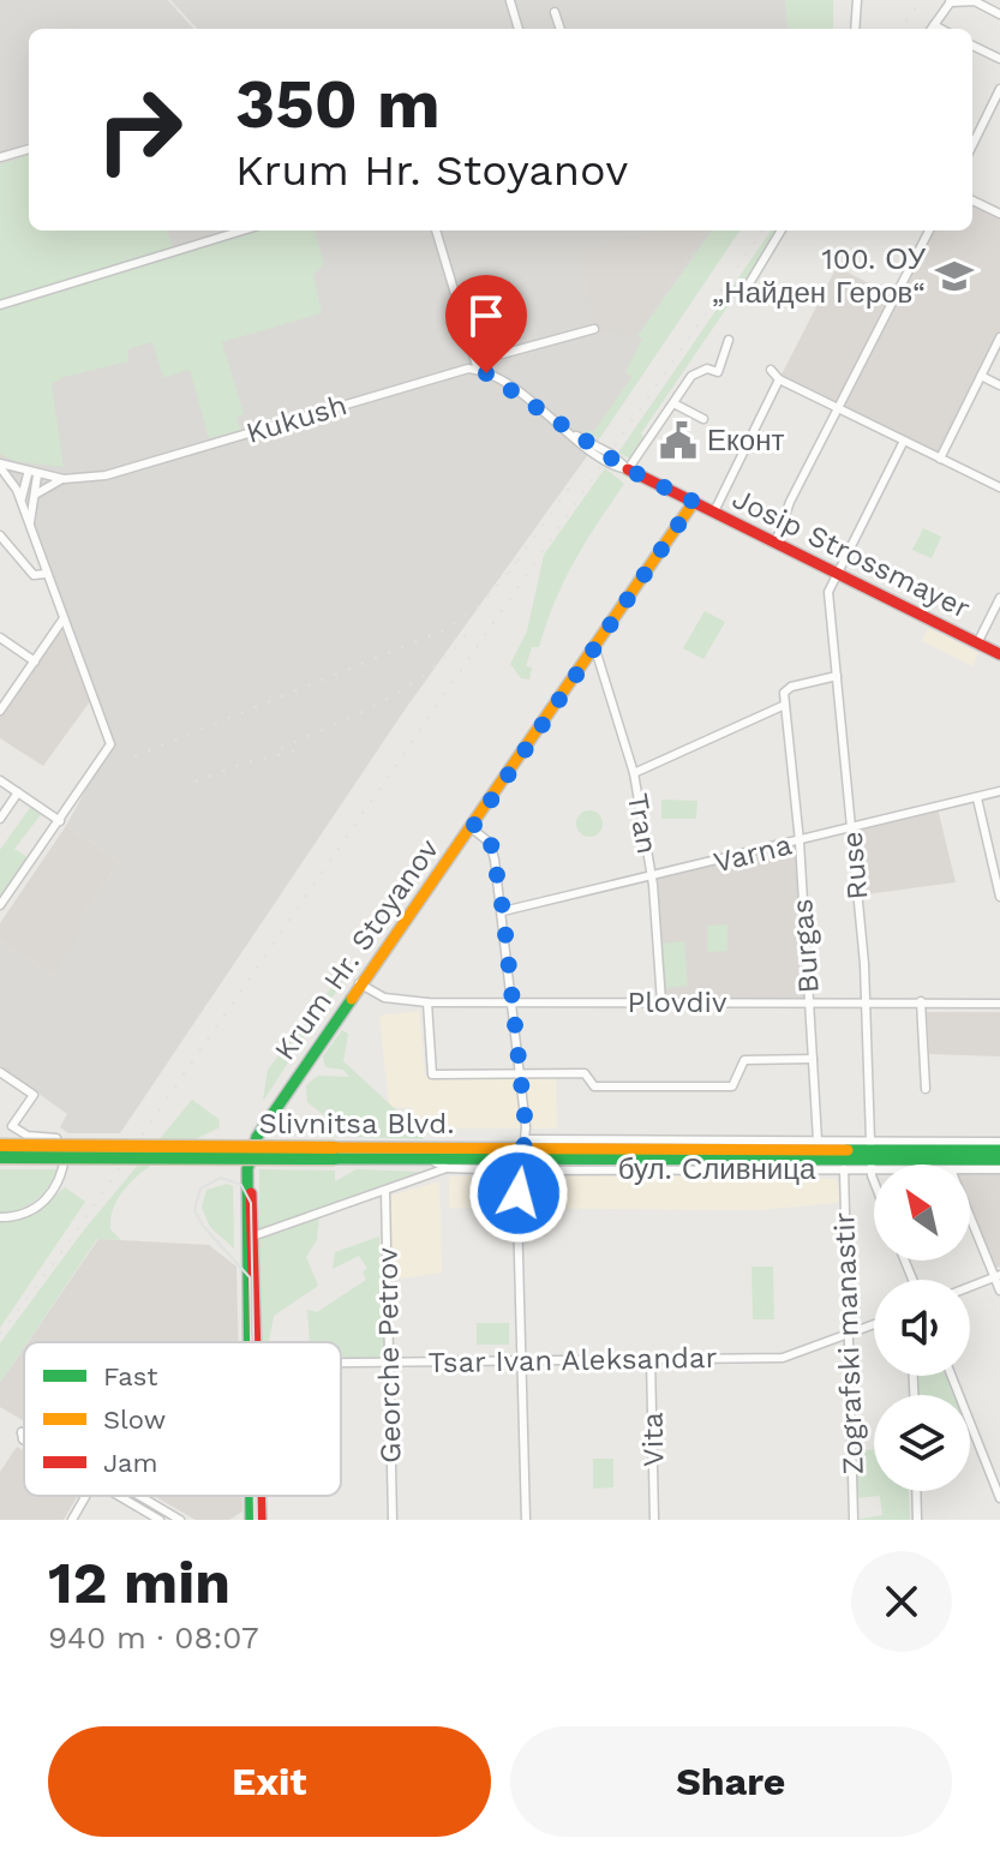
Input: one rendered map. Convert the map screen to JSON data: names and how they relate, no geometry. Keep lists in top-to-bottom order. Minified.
{"streets":{"street":["Kukush","Josip Strossmayer","Tran","Varna","Ruse","Burgas","Krum Hr. Stoyanov","Plovdiv","Slivnitsa Blvd.","бул. Сливница","Zografski manastir","Georche Petrov","Tsar Ivan Aleksandar","Vita"]},"crossings":[["Josip Strossmayer","Ruse"],["Josip Strossmayer","Krum Hr. Stoyanov"],["Tran","Varna"],["Tran","Krum Hr. Stoyanov"],["Tran","Plovdiv"],["Varna","Ruse"],["Varna","Burgas"],["Ruse","Plovdiv"],["Ruse","Slivnitsa Blvd."],["Ruse","бул. Сливница"],["Burgas","Plovdiv"],["Burgas","Slivnitsa Blvd."],["Krum Hr. Stoyanov","Plovdiv"],["Slivnitsa Blvd.","бул. Сливница"],["бул. Сливница","Zografski manastir"],["Zografski manastir","Tsar Ivan Aleksandar"],["Georche Petrov","Tsar Ivan Aleksandar"],["Tsar Ivan Aleksandar","Vita"]],"places":{"school or university":["100. ОУ „Найден Геров“"],"public building":["Еконт"]},"legend":["Fast","Slow","Jam"],"north":"top left","page":{"turn":["350 m","Krum Hr. Stoyanov"],"heading":["12 min","940 m · 08:07"],"buttons":["Exit","Share"]}}
